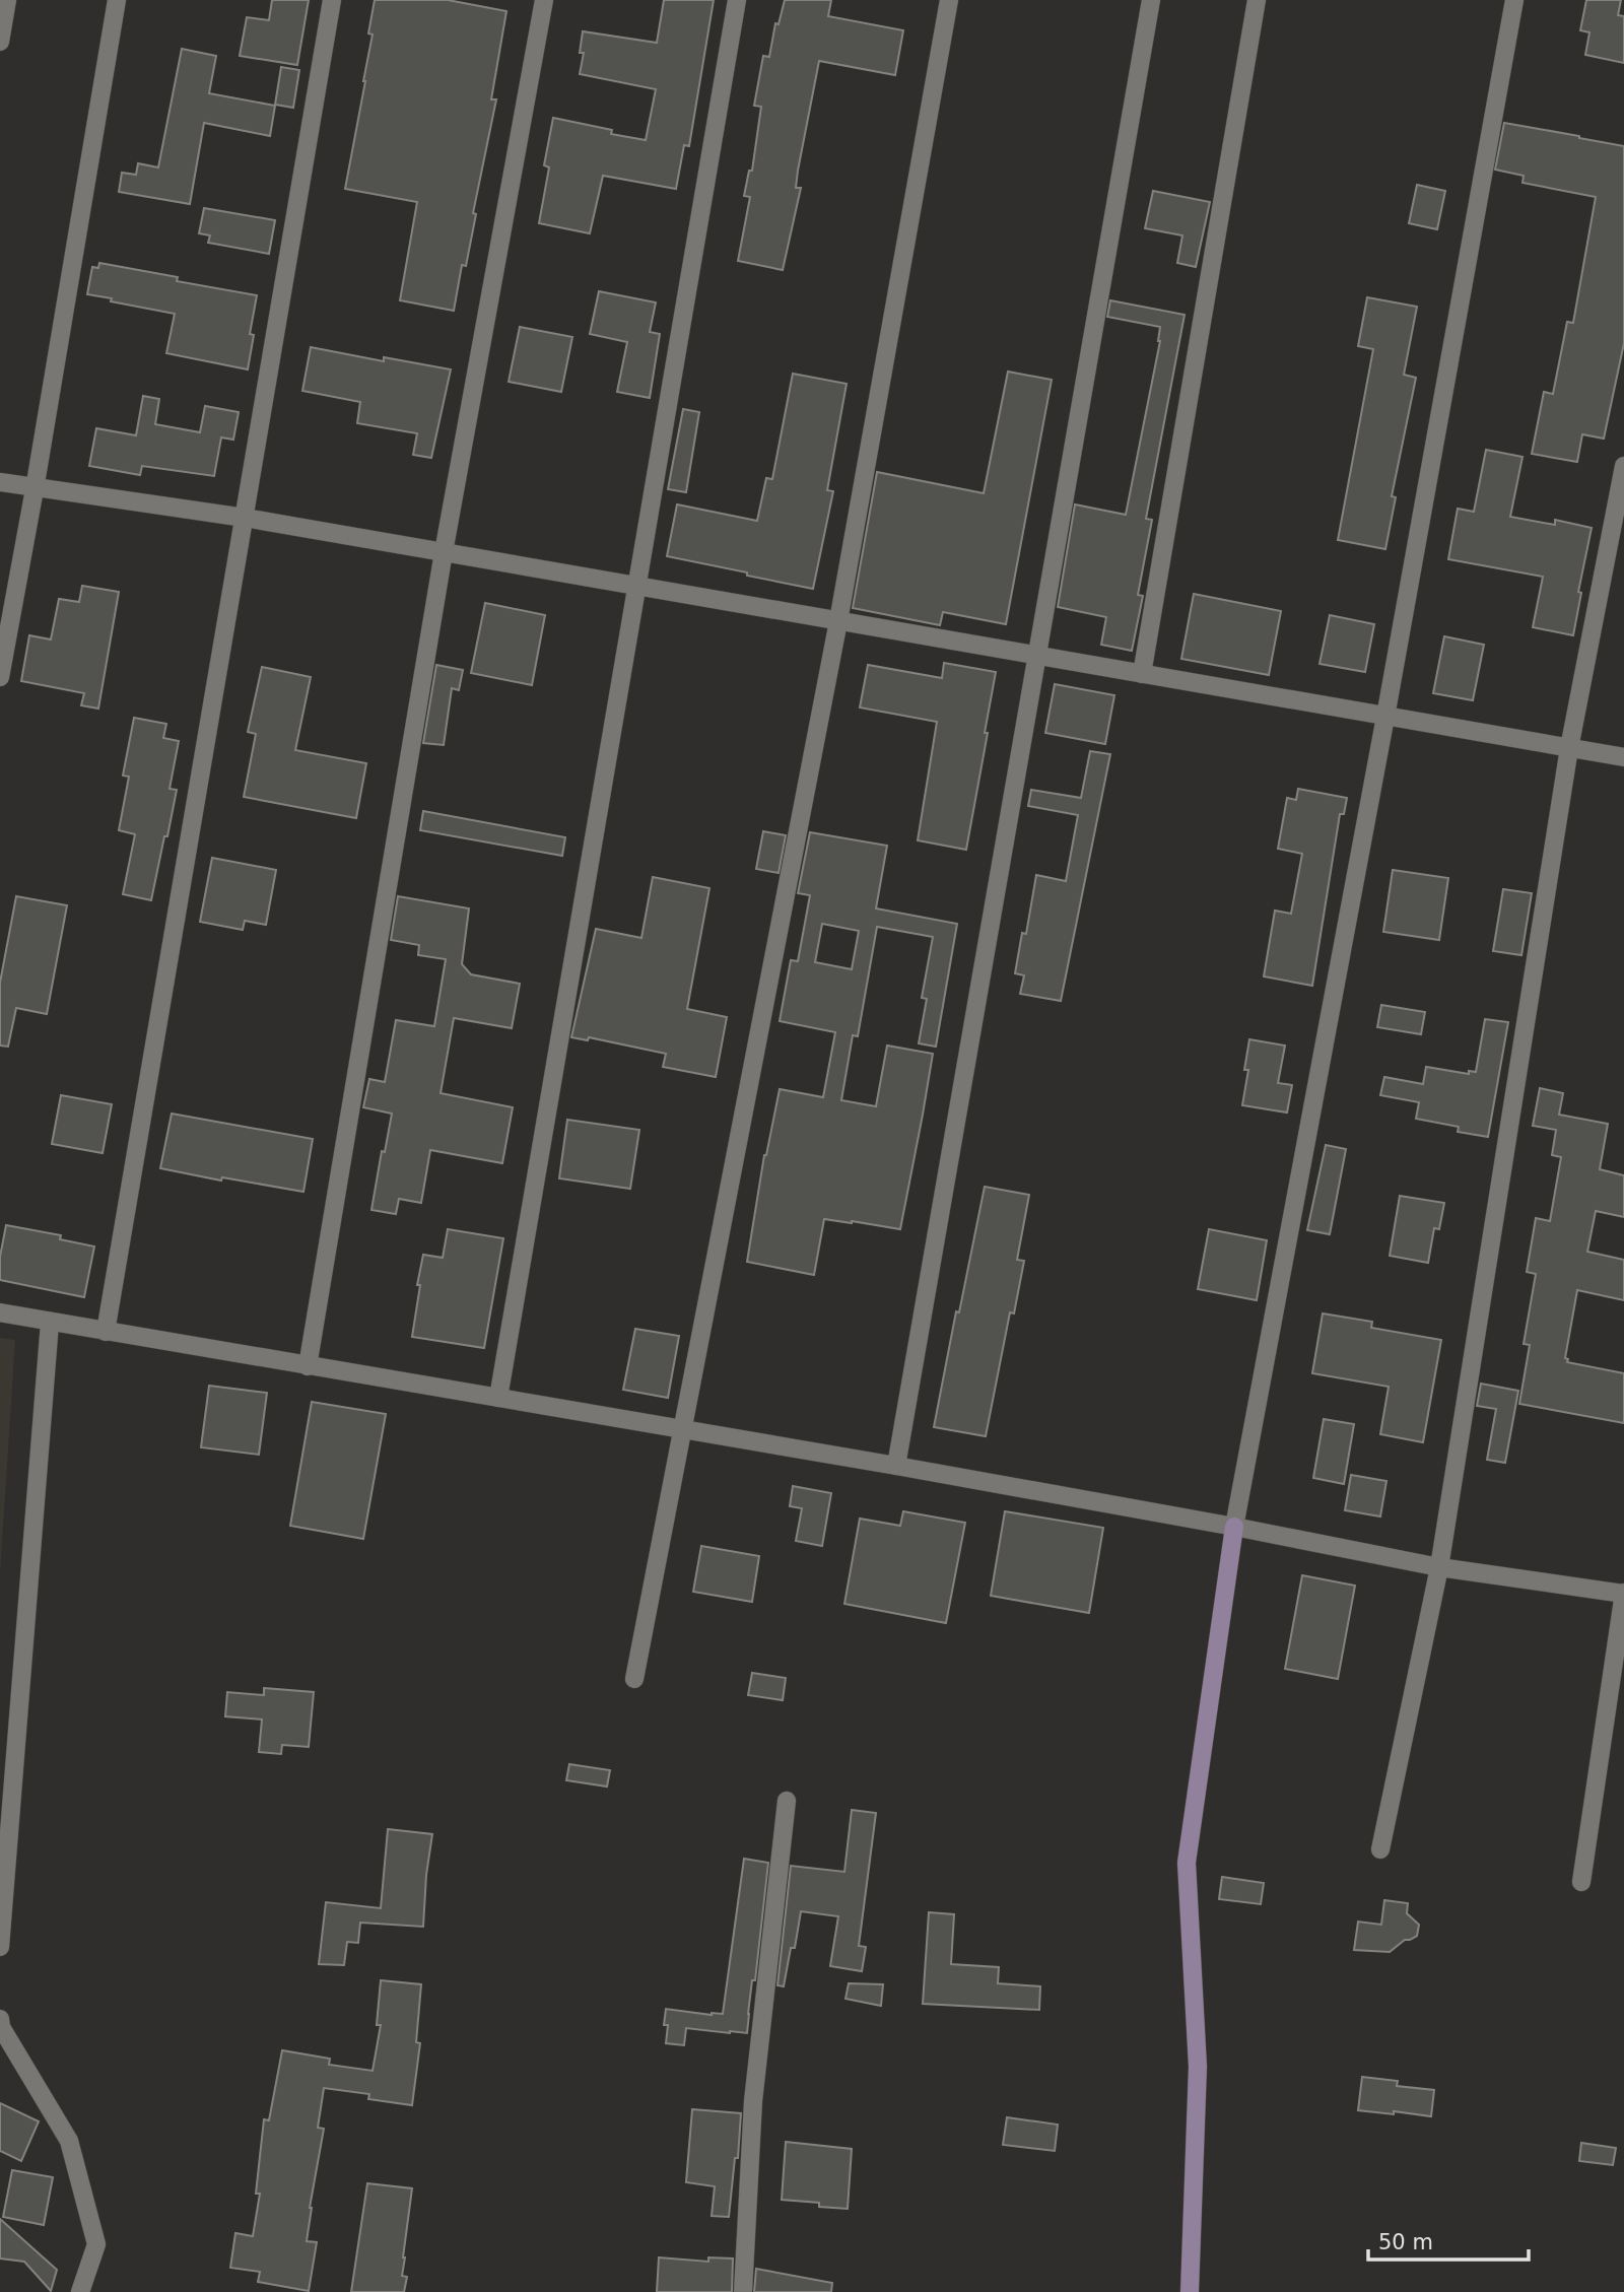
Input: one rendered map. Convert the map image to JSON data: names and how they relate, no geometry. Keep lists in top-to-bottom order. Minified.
{"scale_bar":"50 m"}
